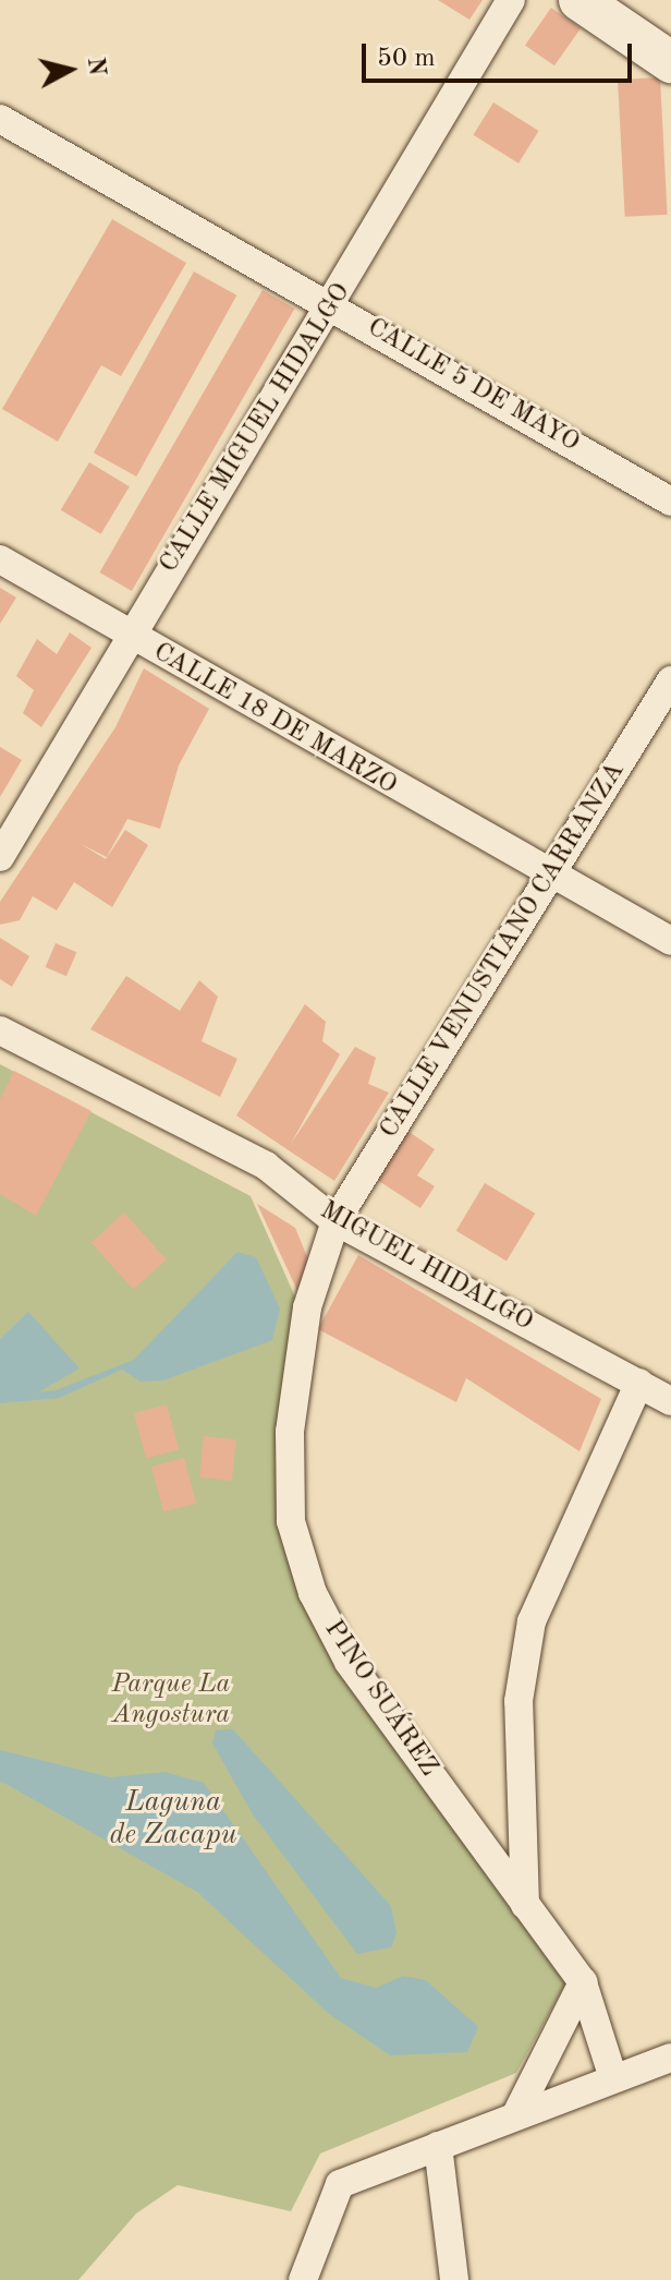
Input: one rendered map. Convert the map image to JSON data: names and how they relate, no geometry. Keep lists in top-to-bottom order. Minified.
{"streets":{"street":["CALLE 5 DE MAYO","CALLE MIGUEL HIDALGO","CALLE 18 DE MARZO","CALLE VENUSTIANO CARRANZA","MIGUEL HIDALGO","PINO SUÁREZ"]},"crossings":[["CALLE 5 DE MAYO","CALLE MIGUEL HIDALGO"],["CALLE MIGUEL HIDALGO","CALLE 18 DE MARZO"],["CALLE 18 DE MARZO","CALLE VENUSTIANO CARRANZA"],["CALLE VENUSTIANO CARRANZA","MIGUEL HIDALGO"],["CALLE VENUSTIANO CARRANZA","PINO SUÁREZ"]],"water":["Laguna de Zacapu"],"parks":["Parque La Angostura"],"scale_bar":"50 m","north":"right"}
